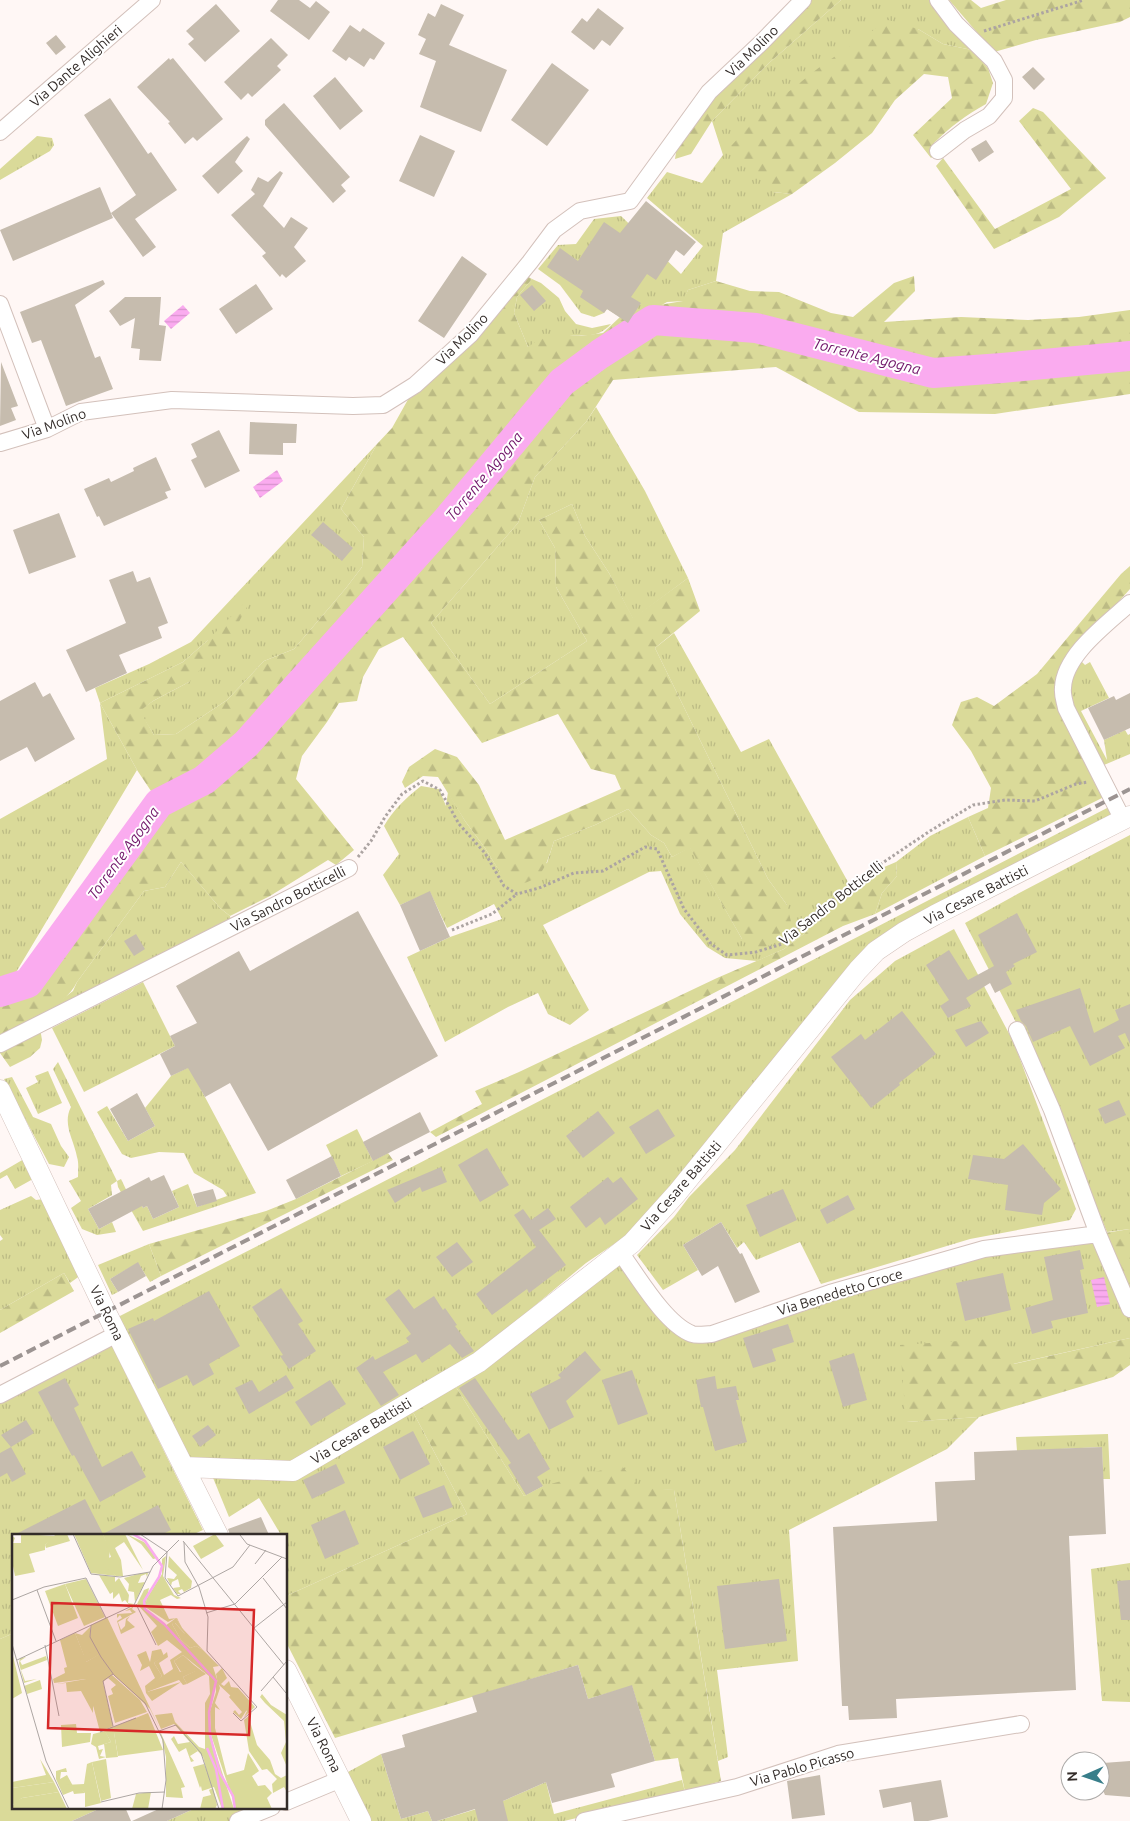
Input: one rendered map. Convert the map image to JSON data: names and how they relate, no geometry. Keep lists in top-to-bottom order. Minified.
{"streets":{"street":["Via Molino","Via Dante Alighieri","Via Cesare Battisti","Via Sandro Botticelli","Via Benedetto Croce","Via Roma","Via Pablo Picasso"]},"crossings":[["Via Cesare Battisti","Via Benedetto Croce"],["Via Cesare Battisti","Via Roma"]],"water":["Torrente Agogna"],"north":"left"}
